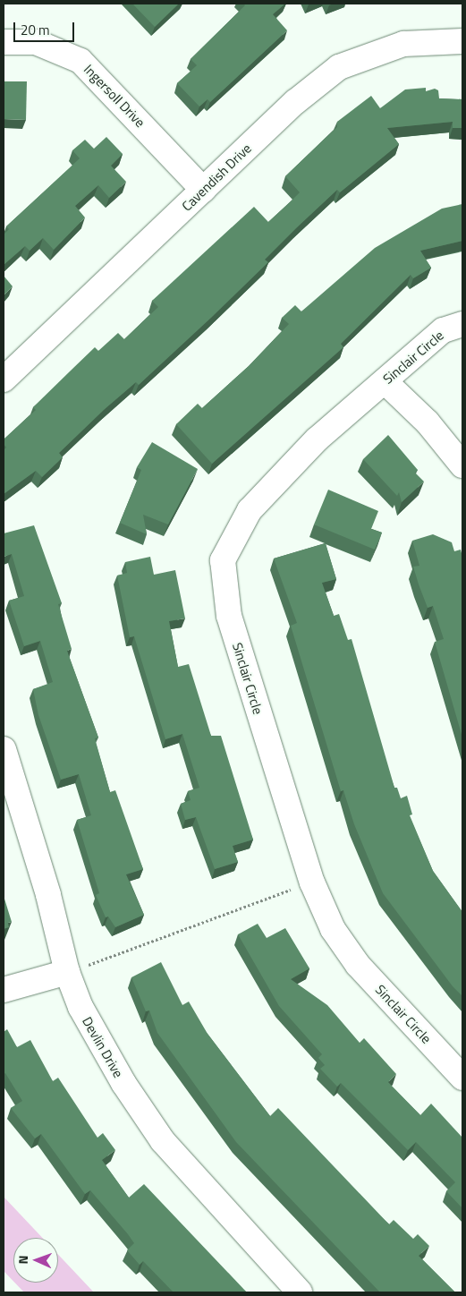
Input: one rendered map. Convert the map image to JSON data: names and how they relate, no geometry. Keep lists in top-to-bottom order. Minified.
{"streets":{"street":["Ingersoll Drive","Cavendish Drive","Sinclair Circle","Devlin Drive"]},"crossings":[["Ingersoll Drive","Cavendish Drive"]],"scale_bar":"20 m","north":"left"}
